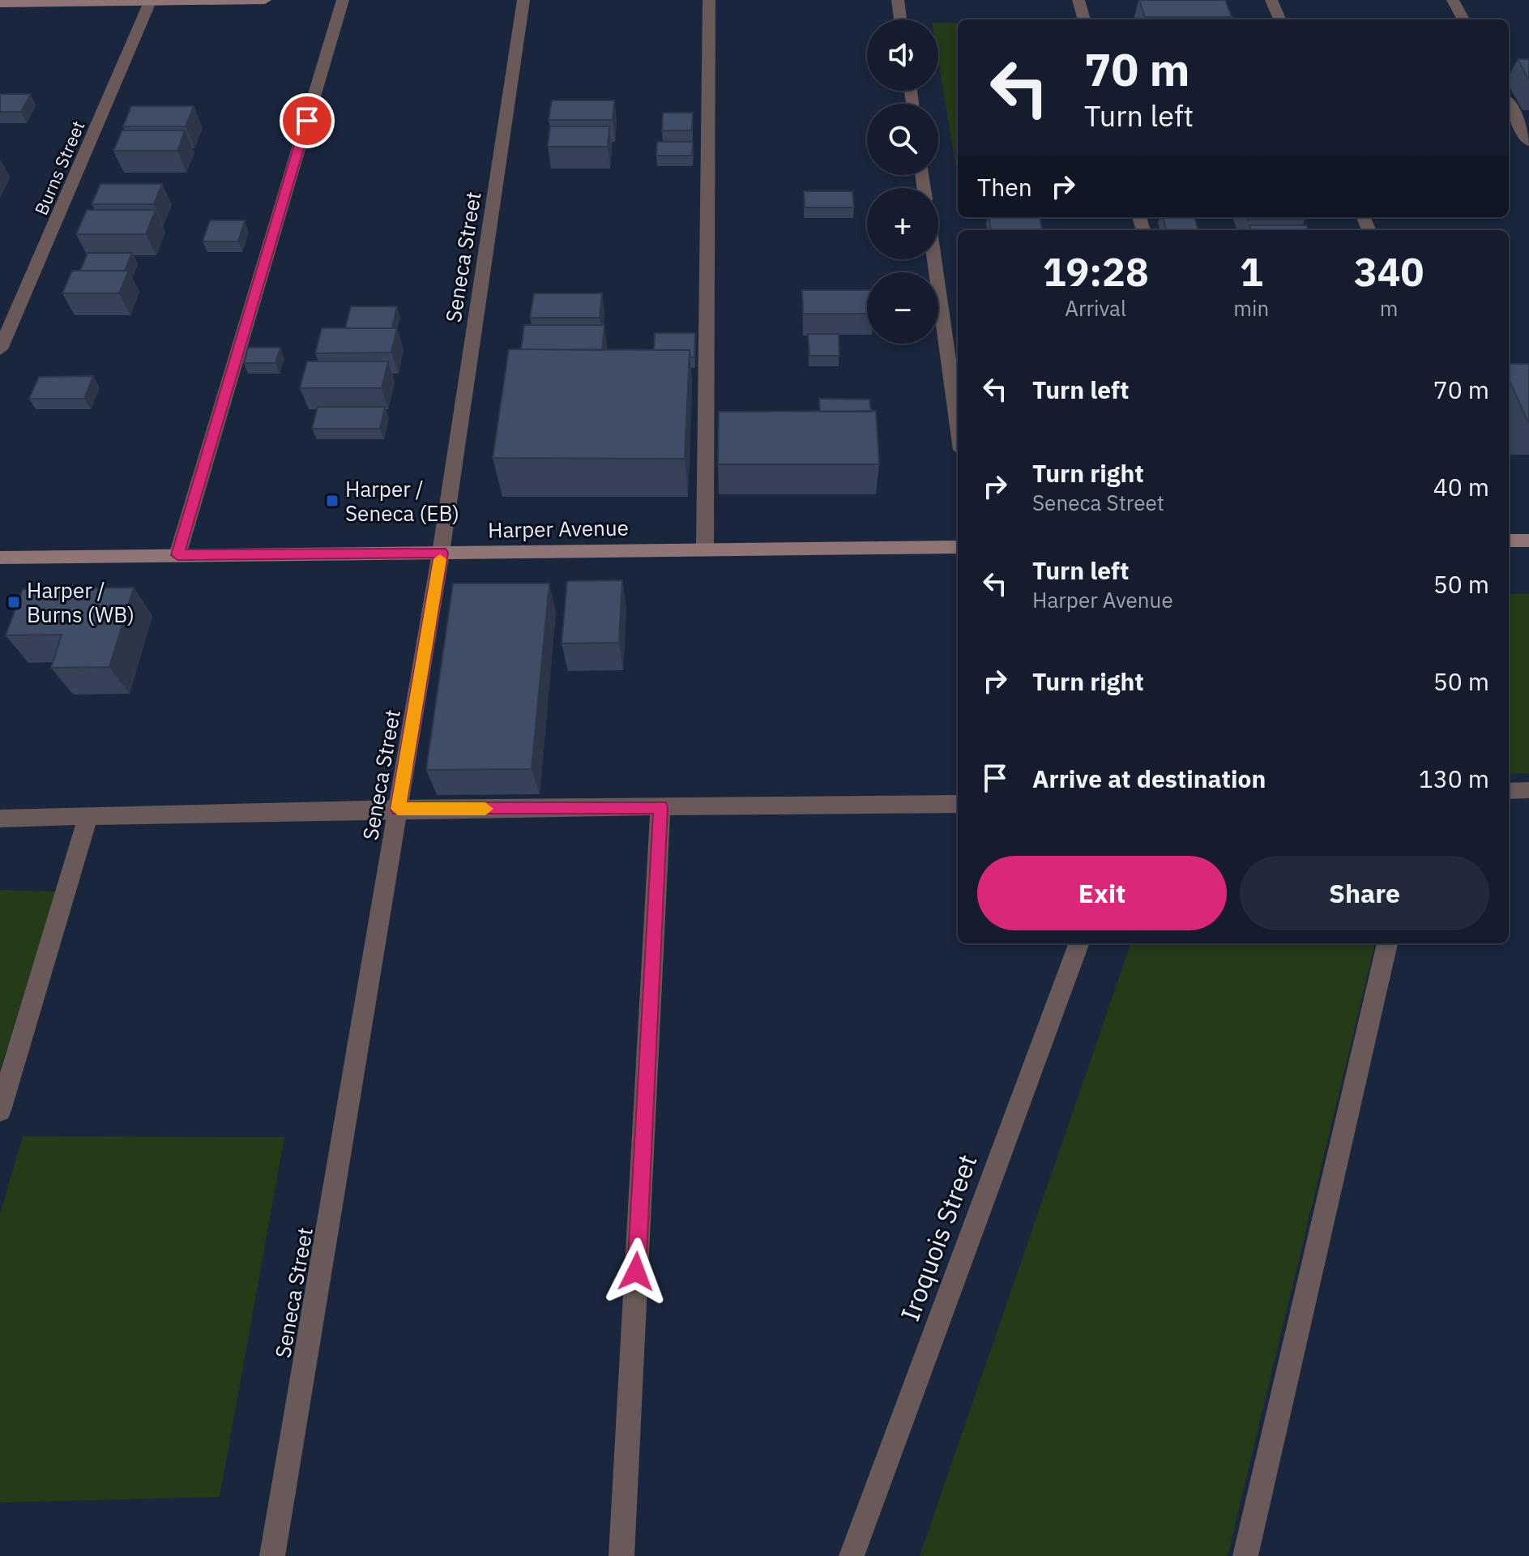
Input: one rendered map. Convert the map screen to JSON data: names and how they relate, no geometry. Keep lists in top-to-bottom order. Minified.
{"streets":{"street":["Burns Street","Seneca Street","Harper Avenue","Iroquois Street"]},"crossings":[["Seneca Street","Harper Avenue"]],"places":{"transit":["Harper / Seneca (EB)","Harper / Burns (WB)"]},"page":{"map_buttons":["+","−"],"turn":["70 m","Turn left"],"then":"Then","eta":["19:28","Arrival","1","min","340","m"],"list":[{"name":"Turn left","value":"70 m"},{"name":"Turn right","note":"Seneca Street","value":"40 m"},{"name":"Turn left","note":"Harper Avenue","value":"50 m"},{"name":"Turn right","value":"50 m"},{"name":"Arrive at destination","value":"130 m"}],"buttons":["Exit","Share"]}}
